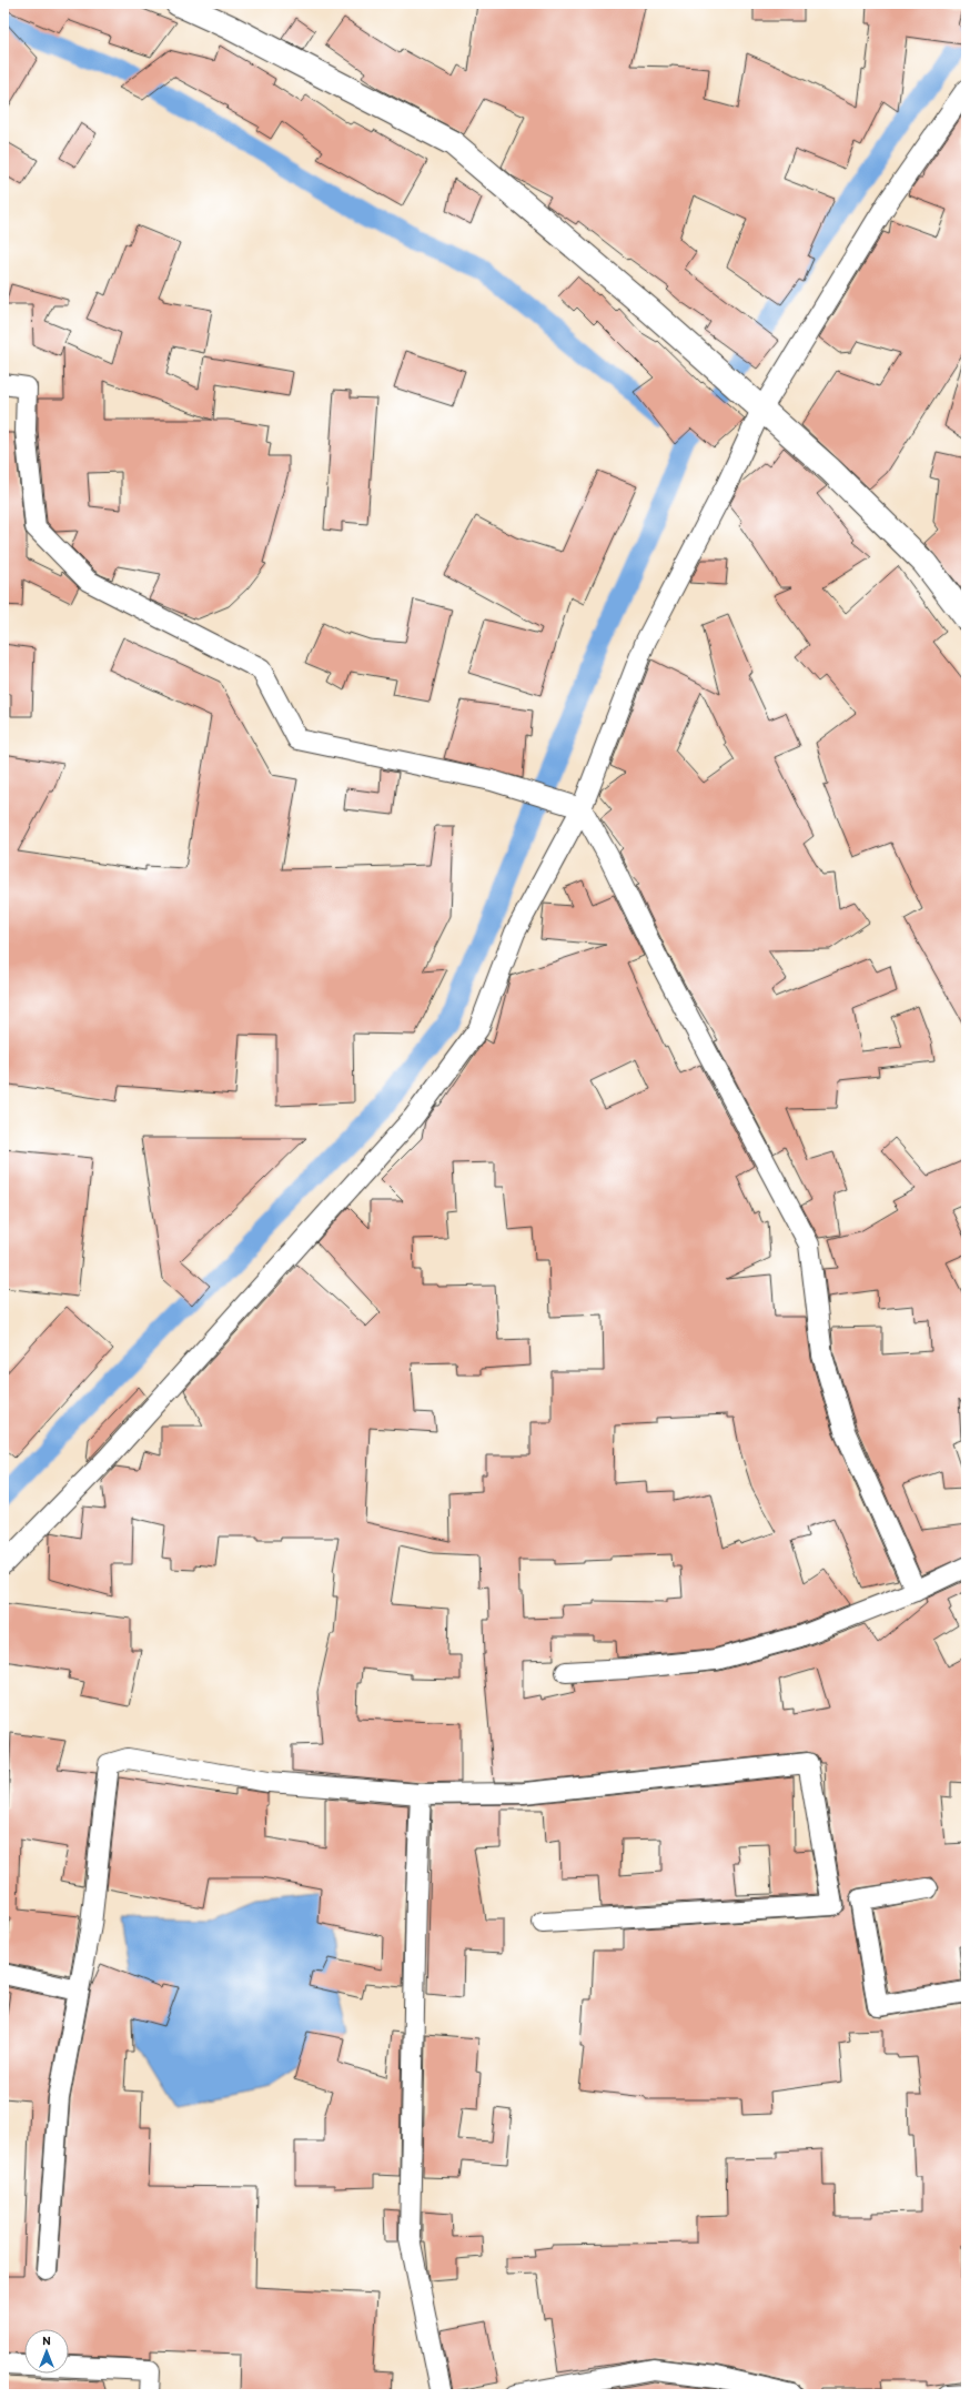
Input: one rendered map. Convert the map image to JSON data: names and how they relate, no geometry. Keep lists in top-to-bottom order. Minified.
{"north":"top"}
